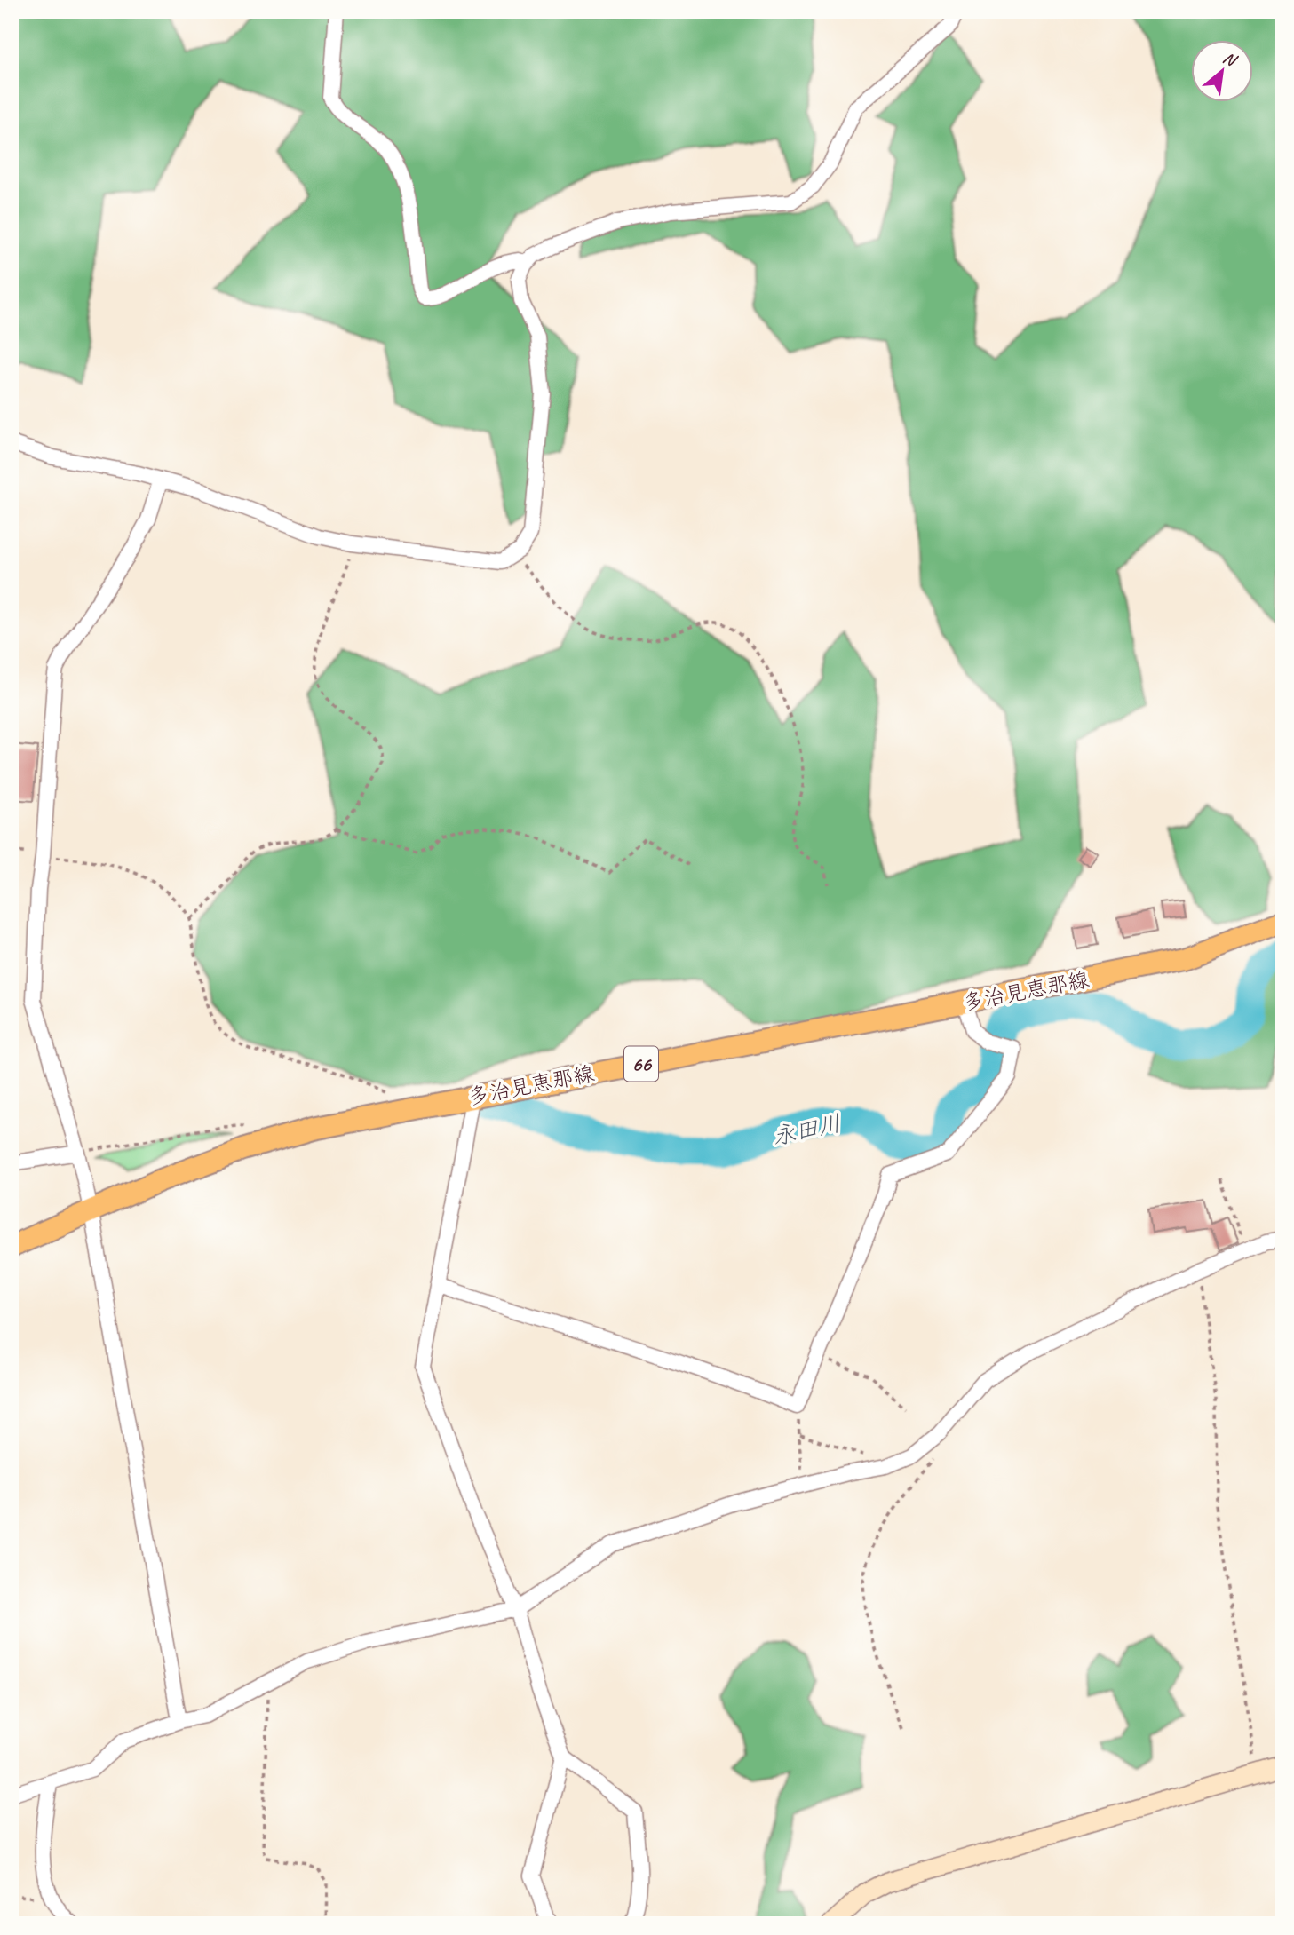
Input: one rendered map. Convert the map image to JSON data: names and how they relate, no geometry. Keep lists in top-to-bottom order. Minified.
{"streets":{"main road":["多治見恵那線","66"]},"water":["永田川"],"north":"top right"}
